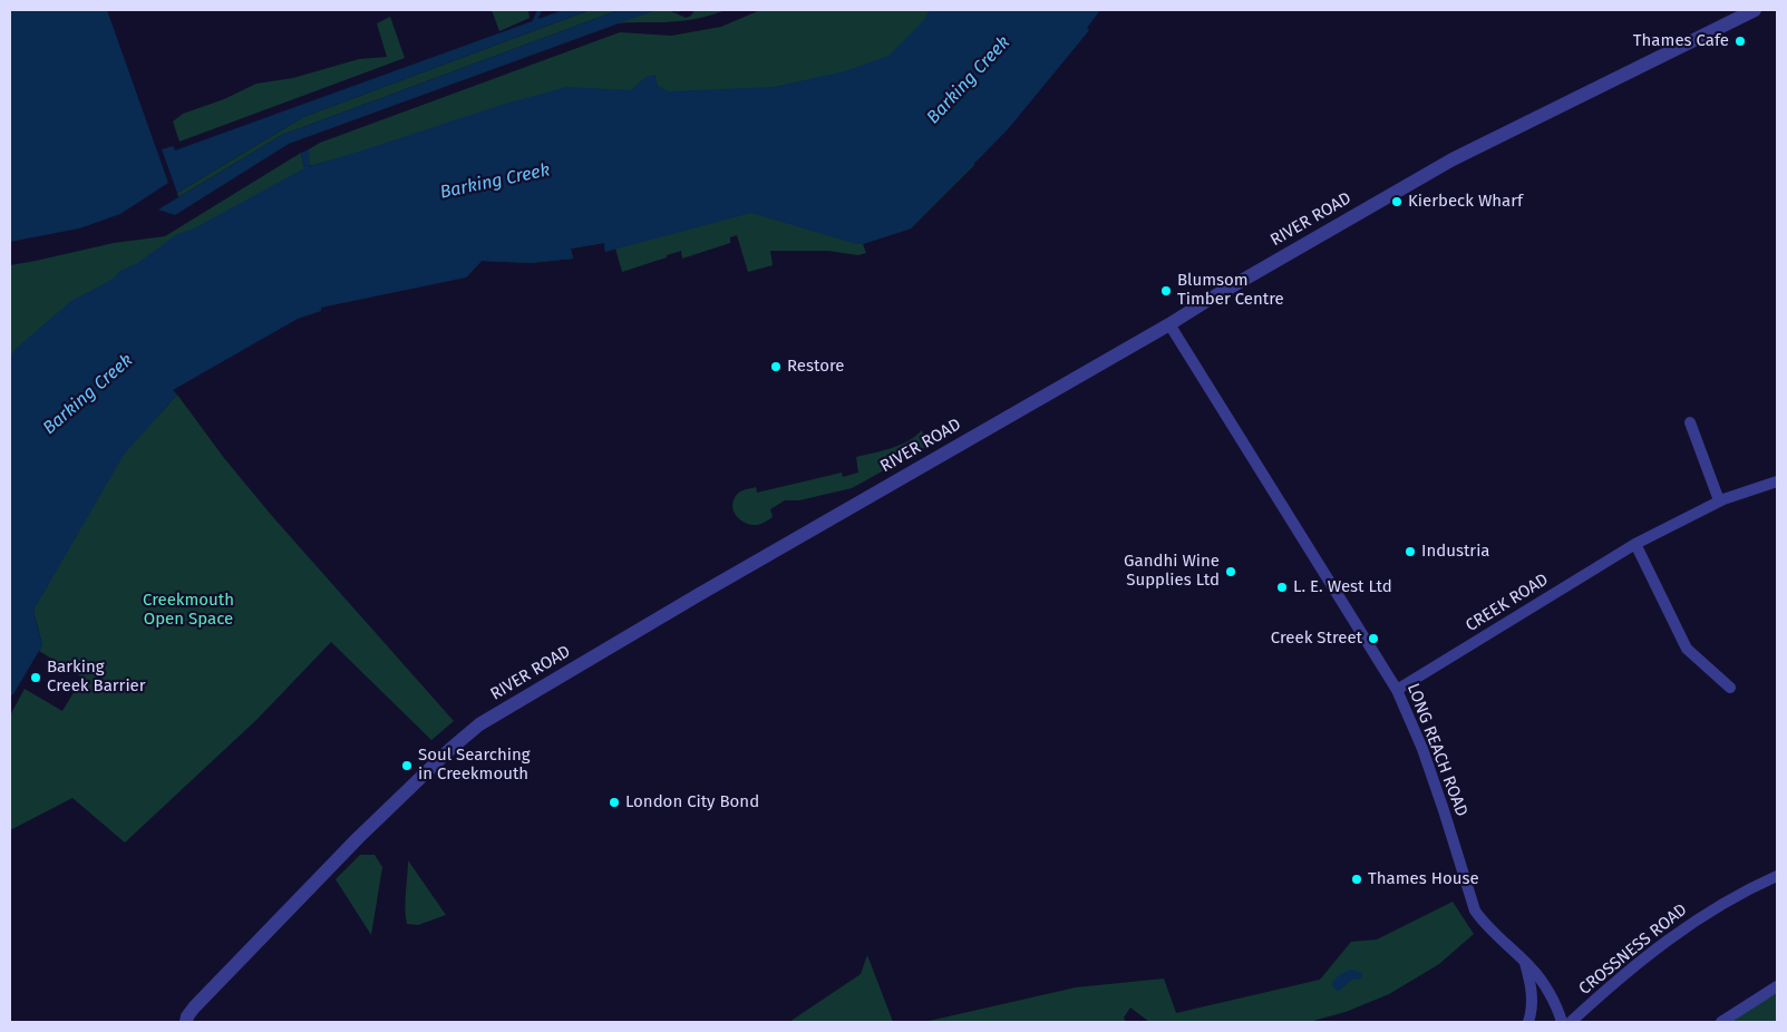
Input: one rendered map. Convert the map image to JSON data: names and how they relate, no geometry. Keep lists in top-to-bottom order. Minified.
{"streets":{"street":["RIVER ROAD","CREEK ROAD","LONG REACH ROAD","CROSSNESS ROAD"]},"crossings":[["RIVER ROAD","LONG REACH ROAD"],["CREEK ROAD","LONG REACH ROAD"]],"water":["Barking Creek"],"parks":["Creekmouth Open Space"],"places":["Thames Cafe","Kierbeck Wharf","Blumsom Timber Centre","Restore","Industria","Gandhi Wine Supplies Ltd","L. E. West Ltd","Creek Street","Barking Creek Barrier","Soul Searching in Creekmouth","London City Bond","Thames House"]}
